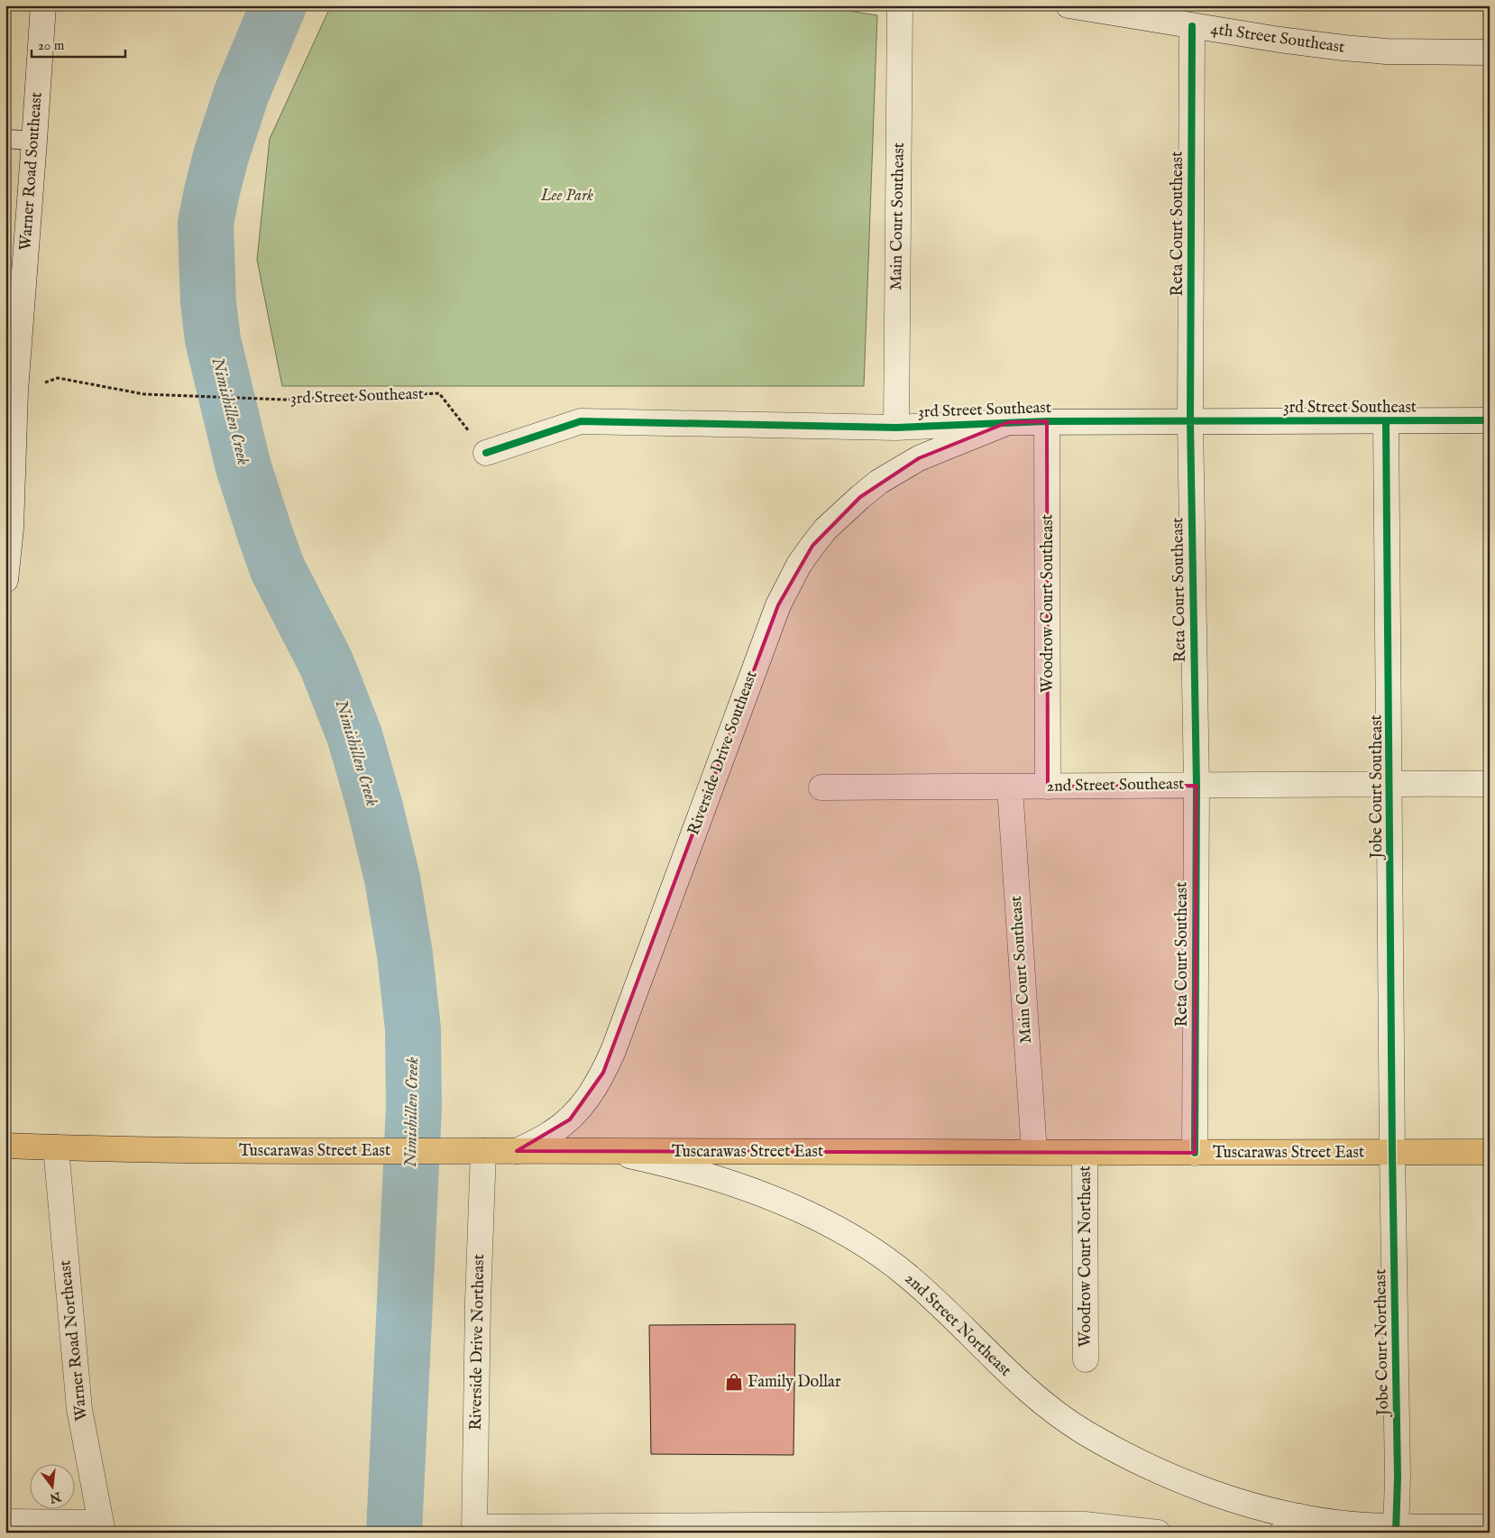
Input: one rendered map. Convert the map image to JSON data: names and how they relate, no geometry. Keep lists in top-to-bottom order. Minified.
{"streets":{"main road":["Tuscarawas Street East"],"street":["4th Street Southeast","Warner Road Southeast","Main Court Southeast","Reta Court Southeast","3rd Street Southeast","Woodrow Court Southeast","Riverside Drive Southeast","2nd Street Southeast","Jobe Court Southeast","Woodrow Court Northeast","2nd Street Northeast","Warner Road Northeast","Riverside Drive Northeast","Jobe Court Northeast"]},"crossings":[["4th Street Southeast","Reta Court Southeast"],["Warner Road Southeast","3rd Street Southeast"],["Main Court Southeast","3rd Street Southeast"],["Main Court Southeast","2nd Street Southeast"],["Main Court Southeast","Tuscarawas Street East"],["Reta Court Southeast","3rd Street Southeast"],["Reta Court Southeast","2nd Street Southeast"],["Reta Court Southeast","Tuscarawas Street East"],["3rd Street Southeast","Woodrow Court Southeast"],["3rd Street Southeast","Riverside Drive Southeast"],["3rd Street Southeast","Jobe Court Southeast"],["Woodrow Court Southeast","2nd Street Southeast"],["Riverside Drive Southeast","Tuscarawas Street East"],["2nd Street Southeast","Jobe Court Southeast"],["Jobe Court Southeast","Tuscarawas Street East"],["Jobe Court Southeast","Jobe Court Northeast"],["Tuscarawas Street East","Woodrow Court Northeast"],["Tuscarawas Street East","2nd Street Northeast"],["Tuscarawas Street East","Warner Road Northeast"],["Tuscarawas Street East","Riverside Drive Northeast"],["Tuscarawas Street East","Jobe Court Northeast"],["2nd Street Northeast","Jobe Court Northeast"]],"water":["Nimishillen Creek"],"parks":["Lee Park"],"places":{"shop":["Family Dollar"]},"scale_bar":"20 m","north":"bottom"}
